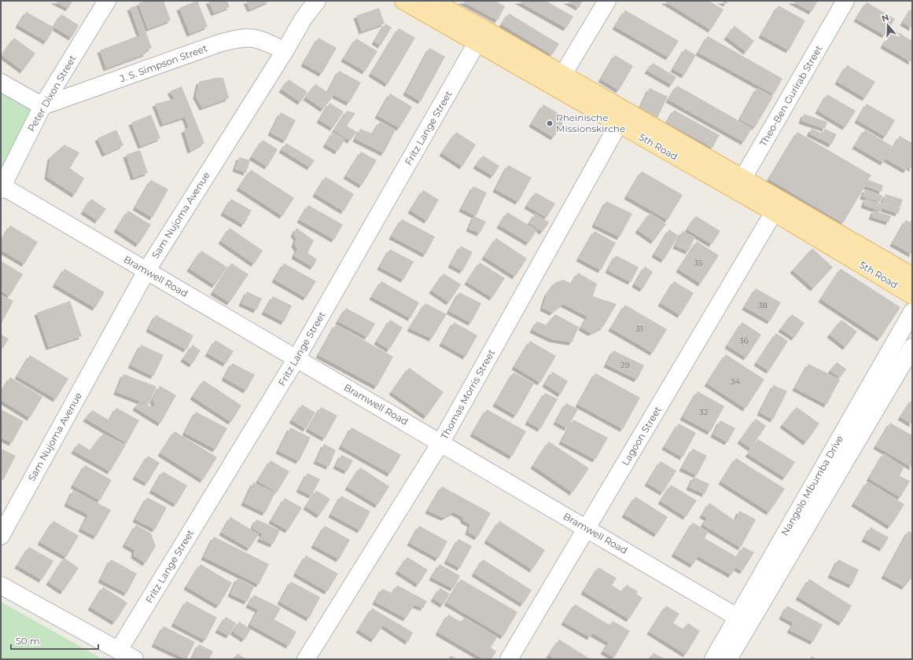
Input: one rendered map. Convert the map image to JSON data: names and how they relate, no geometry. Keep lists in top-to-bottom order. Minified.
{"streets":{"main road":["5th Road"],"street":["J. S. Simpson Street","Peter Dixon Street","Theo-Ben Gurirab Street","Fritz Lange Street","Sam Nujoma Avenue","Bramwell Road","Thomas Morris Street","Lagoon Street","Nangolo Mbumba Drive"]},"crossings":[["J. S. Simpson Street","Peter Dixon Street"],["J. S. Simpson Street","Sam Nujoma Avenue"],["Peter Dixon Street","Bramwell Road"],["Theo-Ben Gurirab Street","5th Road"],["Fritz Lange Street","5th Road"],["Fritz Lange Street","Bramwell Road"],["5th Road","Thomas Morris Street"],["5th Road","Lagoon Street"],["Sam Nujoma Avenue","Bramwell Road"],["Bramwell Road","Thomas Morris Street"],["Bramwell Road","Lagoon Street"],["Bramwell Road","Nangolo Mbumba Drive"]],"places":["Rheinische Missionskirche"],"house_numbers":["35","38","31","36","29","34","32"],"scale_bar":"50 m","north":"top"}
